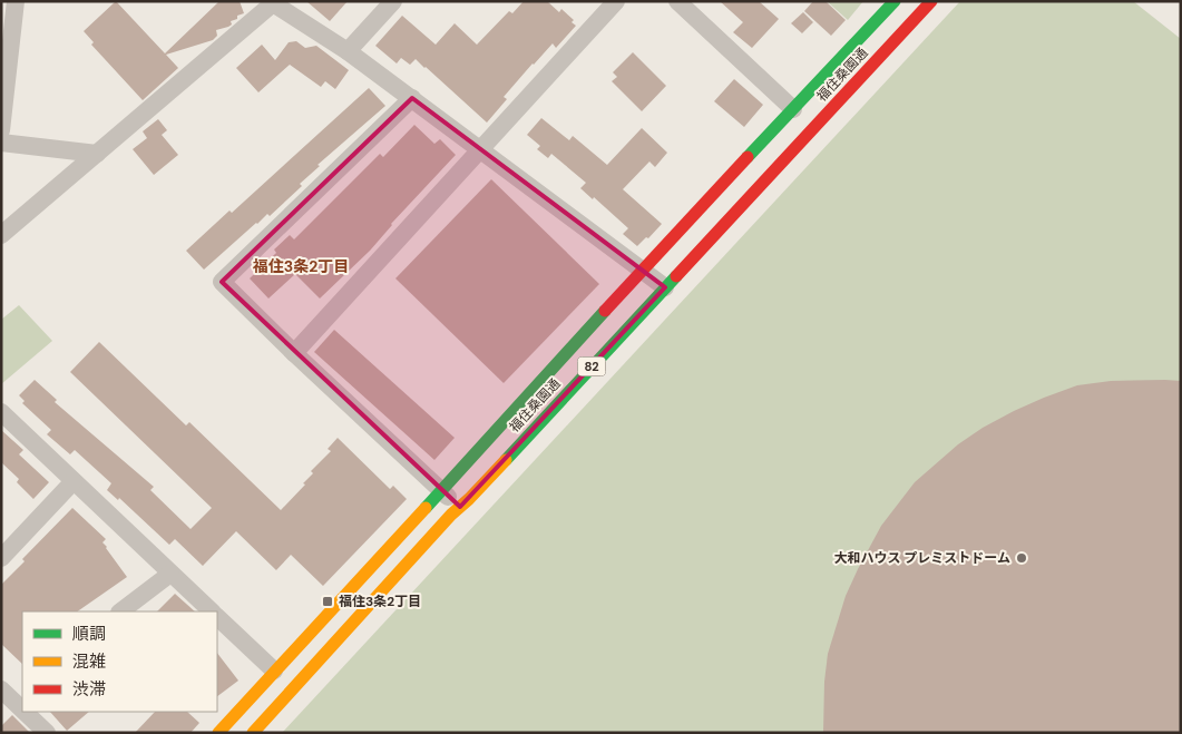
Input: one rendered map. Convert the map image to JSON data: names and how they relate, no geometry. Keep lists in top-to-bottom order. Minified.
{"streets":{"main road":["福住桑園通","82"]},"districts":["福住3条2丁目"],"places":{"other":["大和ハウス プレミストドーム"],"transit":["福住3条2丁目"]},"legend":["順調","混雑","渋滞"]}
